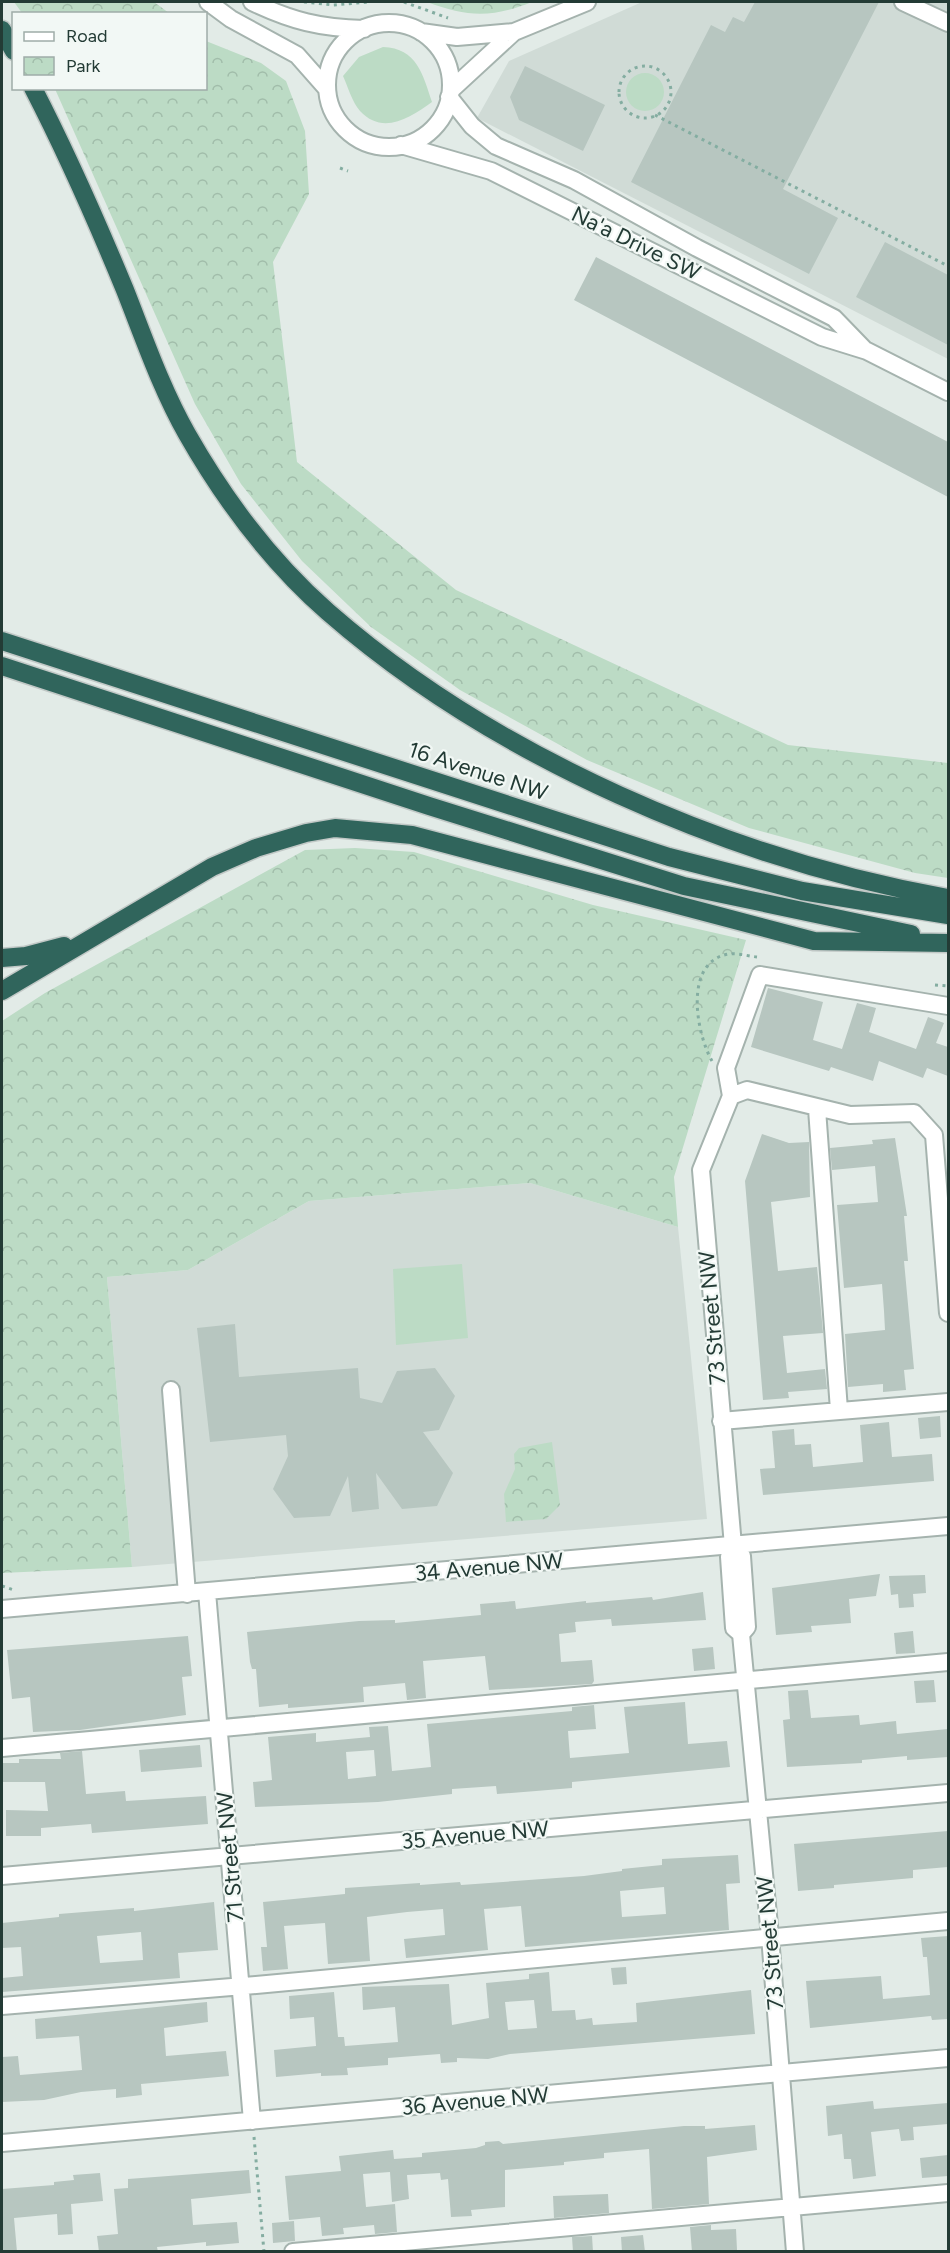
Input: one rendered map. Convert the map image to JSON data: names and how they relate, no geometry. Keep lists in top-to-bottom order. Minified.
{"streets":{"highway":["16 Avenue NW"],"street":["Na'a Drive SW","73 Street NW","34 Avenue NW","35 Avenue NW","71 Street NW","36 Avenue NW"]},"crossings":[["73 Street NW","34 Avenue NW"],["73 Street NW","35 Avenue NW"],["73 Street NW","36 Avenue NW"],["34 Avenue NW","71 Street NW"],["35 Avenue NW","71 Street NW"],["71 Street NW","36 Avenue NW"]],"legend":["Road","Park"]}
